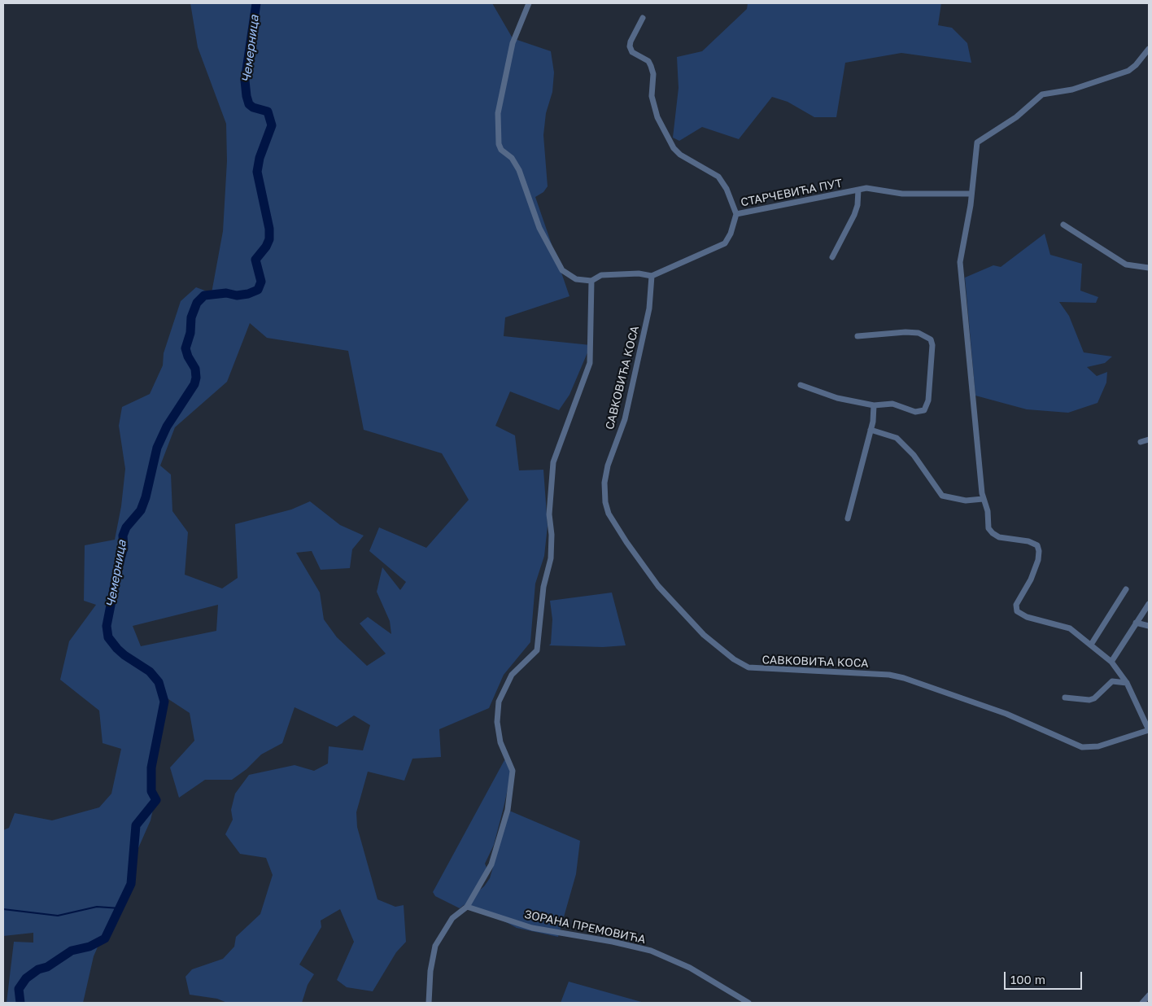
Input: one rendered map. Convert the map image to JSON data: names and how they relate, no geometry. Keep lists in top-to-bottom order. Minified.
{"streets":{"street":["СТАРЧЕВИЋА ПУТ","САВКОВИЋА КОСА","ЗОРАНА ПРЕМОВИЋА"]},"water":["Чемерница"],"scale_bar":"100 m"}
